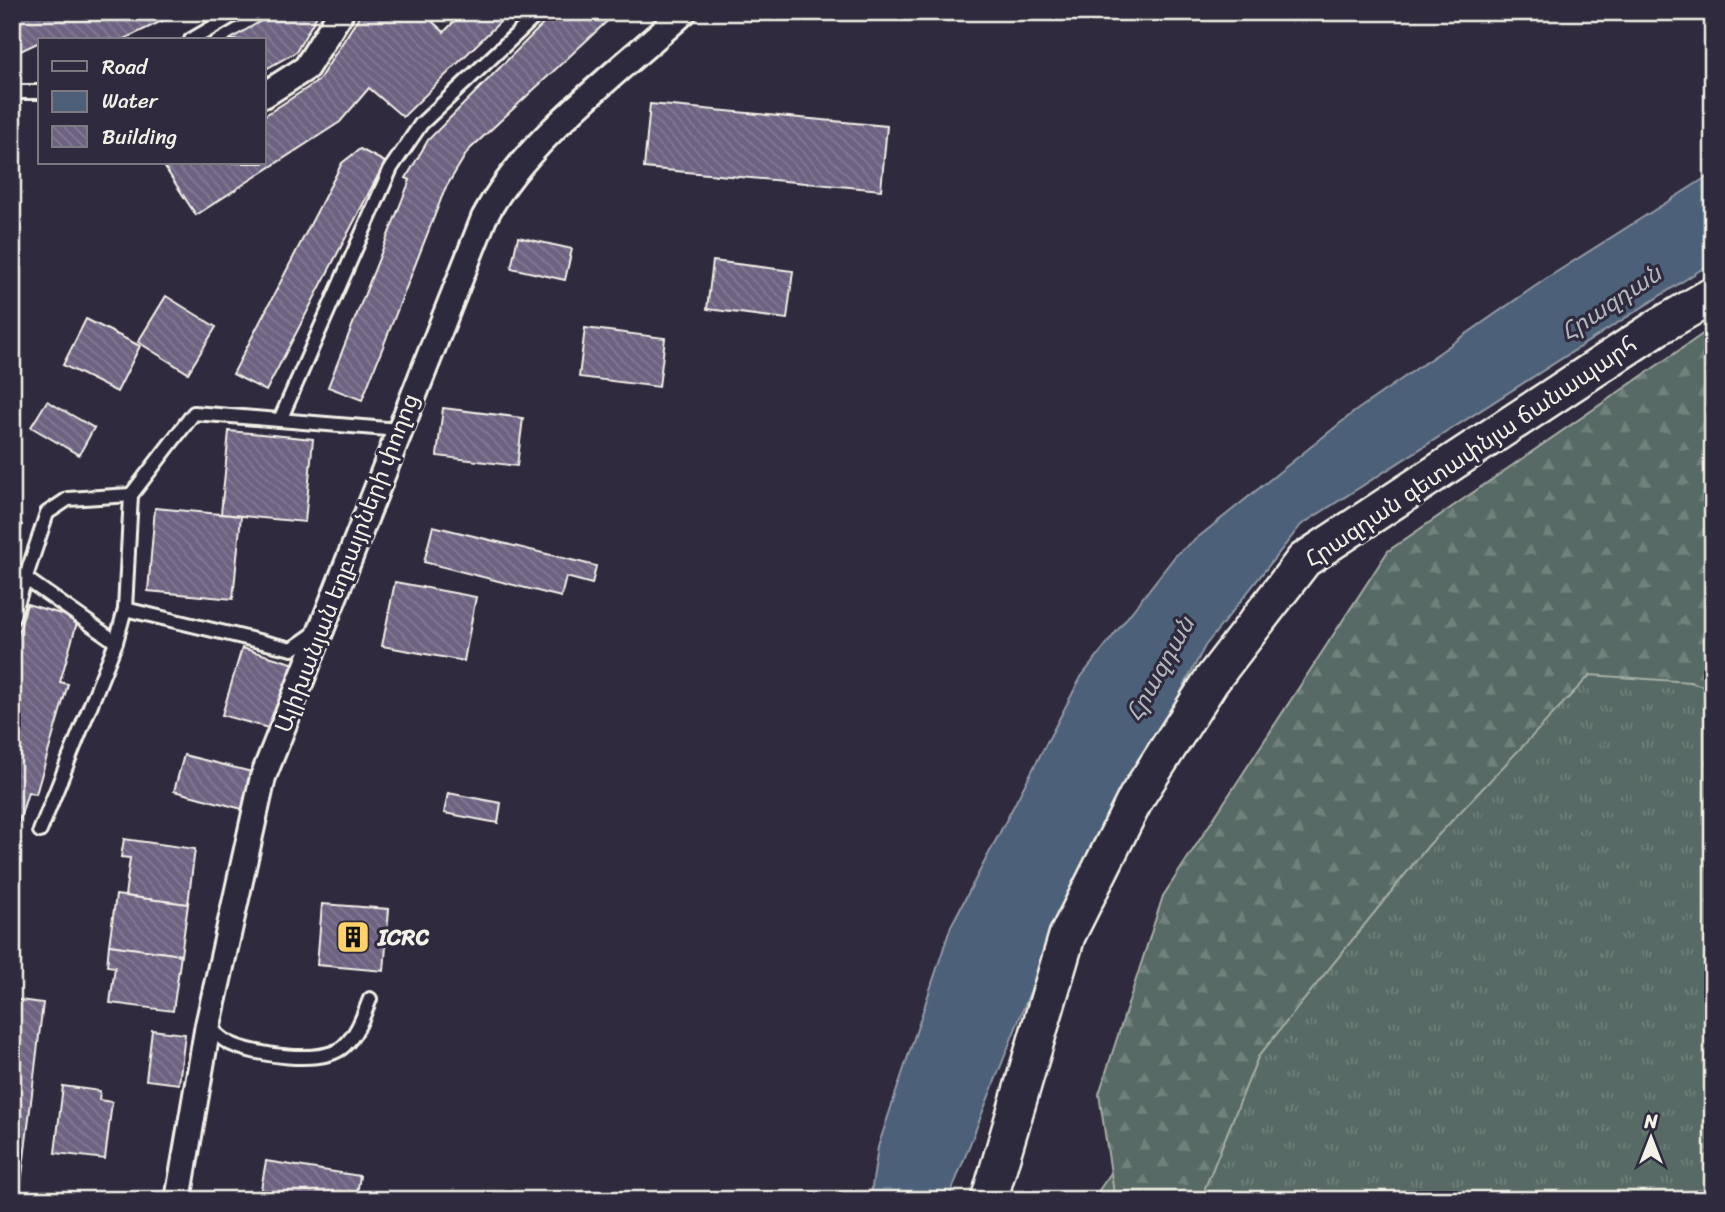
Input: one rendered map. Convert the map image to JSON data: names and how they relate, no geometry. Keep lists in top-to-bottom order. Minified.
{"streets":{"street":["Հրազդան գետափնյա ճանապարհ","Ալիխանյան եղբայրների փողոց"]},"water":["Հրազդան"],"places":{"building":["ICRC"]},"legend":["Road","Water","Building"],"north":"top"}
